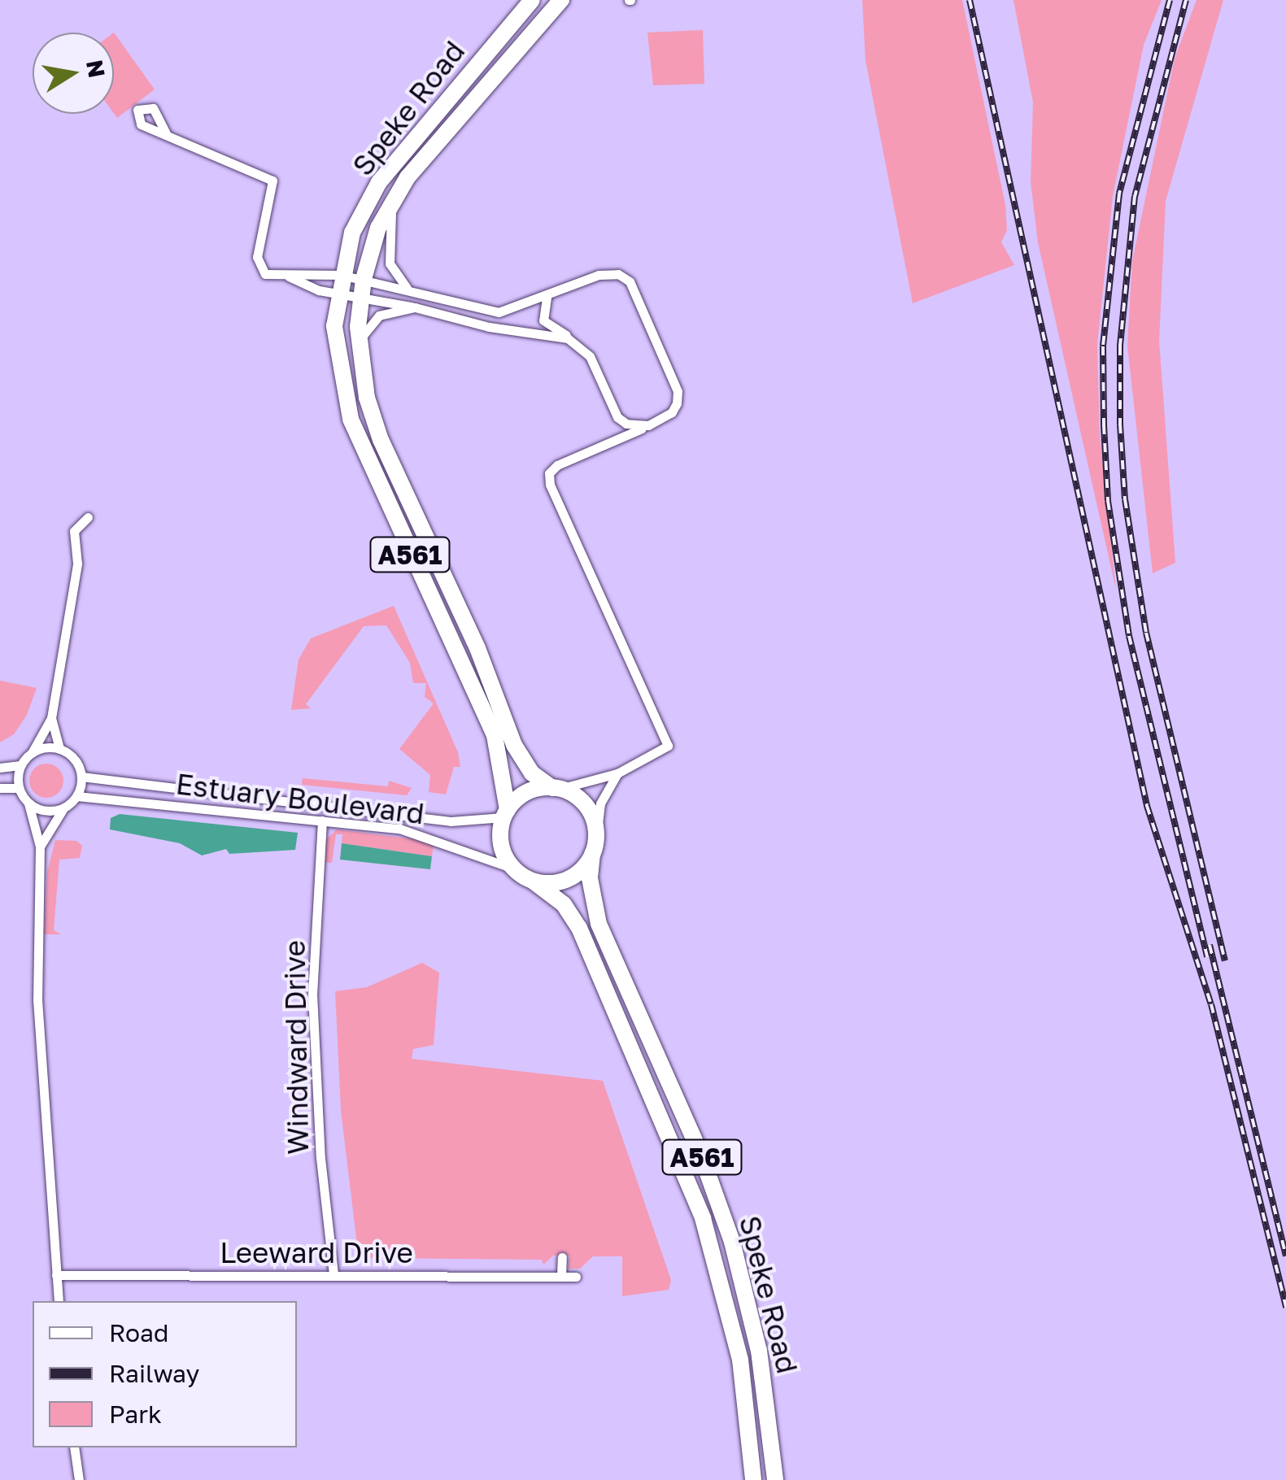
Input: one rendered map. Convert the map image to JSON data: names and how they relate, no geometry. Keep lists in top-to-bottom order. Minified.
{"streets":{"highway":["Speke Road","A561"],"street":["Estuary Boulevard","Windward Drive","Leeward Drive"]},"crossings":[["Speke Road","A561"],["Speke Road","Estuary Boulevard"],["A561","Estuary Boulevard"],["Estuary Boulevard","Windward Drive"],["Windward Drive","Leeward Drive"]],"legend":["Road","Railway","Park"],"north":"right"}
